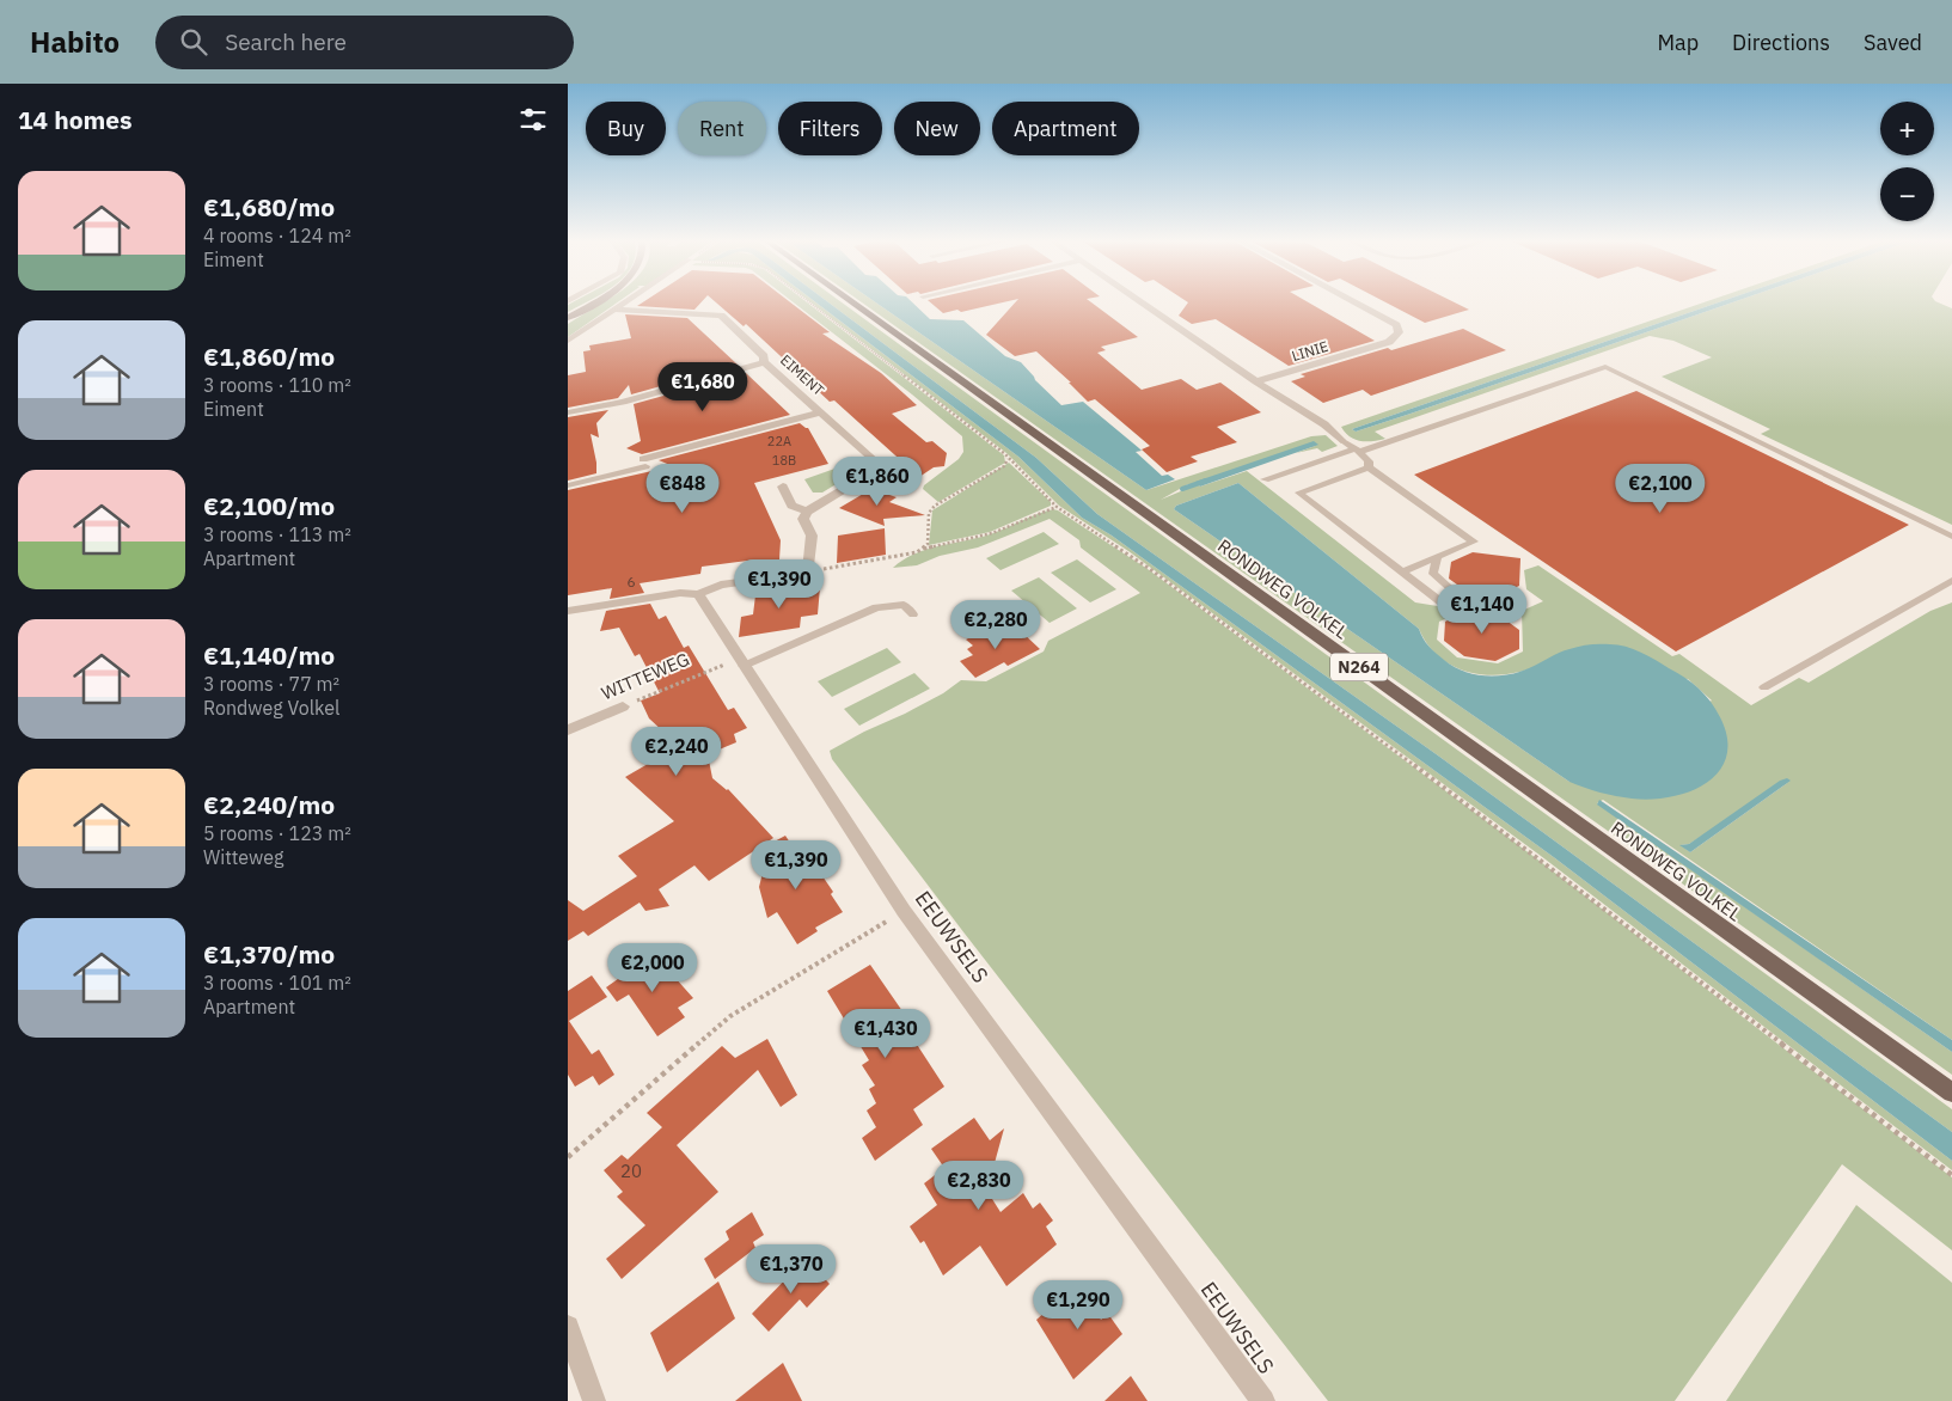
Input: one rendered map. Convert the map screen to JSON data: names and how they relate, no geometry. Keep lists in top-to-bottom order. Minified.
{"streets":{"main road":["RONDWEG VOLKEL","N264"],"street":["LINIE","EIMENT","WITTEWEG","EEUWSELS"]},"crossings":[["WITTEWEG","EEUWSELS"]],"house_numbers":["22A","18B","6","20"],"page":{"header":"Habito","search":"Search here","nav":["Map","Directions","Saved"],"heading":"14 homes","map_buttons":["+","−"],"chip":["Buy","Rent","Filters","New","Apartment"],"list":[{"name":"€1,680/mo","note":"4 rooms · 124 m² · Eiment"},{"name":"€1,860/mo","note":"3 rooms · 110 m² · Eiment"},{"name":"€2,100/mo","note":"3 rooms · 113 m² · Apartment"},{"name":"€1,140/mo","note":"3 rooms · 77 m² · Rondweg Volkel"},{"name":"€2,240/mo","note":"5 rooms · 123 m² · Witteweg"},{"name":"€1,370/mo","note":"3 rooms · 101 m² · Apartment"}],"price":["€1,680","€1,860","€848","€2,100","€1,390","€1,140","€2,280","€2,240","€1,390","€2,000","€1,430","€2,830","€1,370","€1,290"]}}
